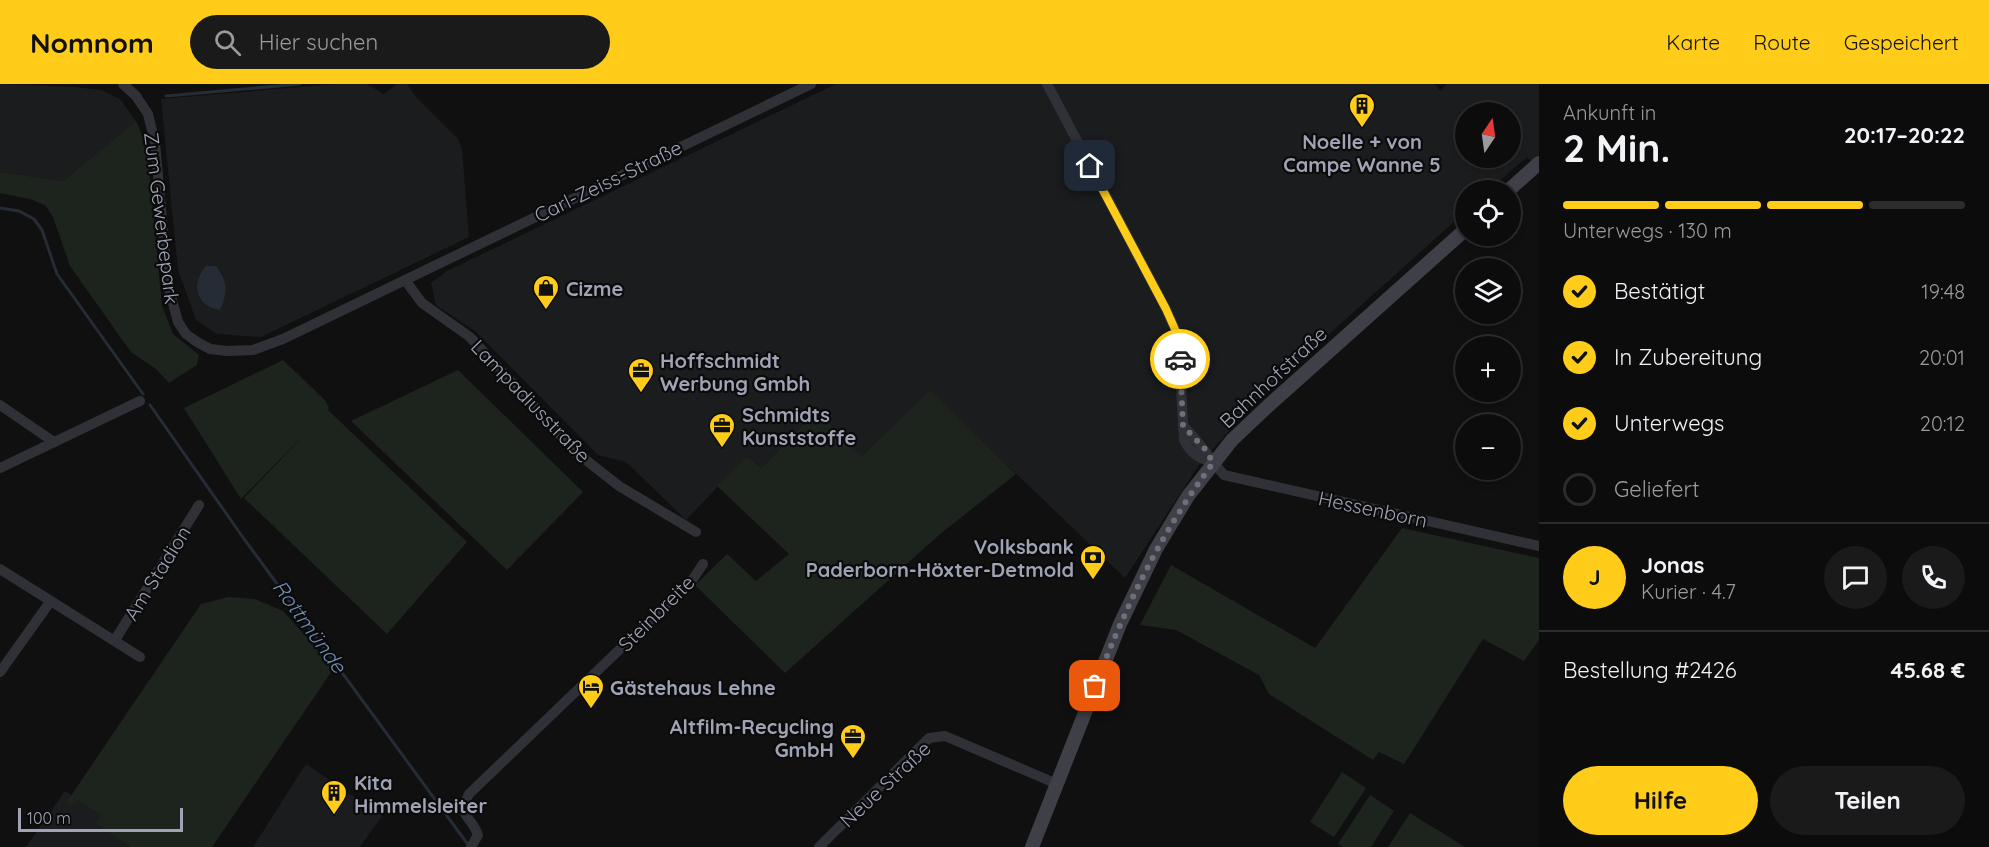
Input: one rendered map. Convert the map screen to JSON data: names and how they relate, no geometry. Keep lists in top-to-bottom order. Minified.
{"streets":{"main road":["Bahnhofstraße"],"street":["Carl-Zeiss-Straße","Zum Gewerbepark","Lampadiusstraße","Hessenborn","Am Stadion","Steinbreite","Neue Straße"]},"crossings":[["Carl-Zeiss-Straße","Zum Gewerbepark"],["Carl-Zeiss-Straße","Lampadiusstraße"],["Zum Gewerbepark","Lampadiusstraße"],["Bahnhofstraße","Hessenborn"],["Bahnhofstraße","Neue Straße"]],"water":["Rottmünde"],"places":{"building":["Noelle + von Campe Wanne 5","Kita Himmelsleiter"],"shop":["Cizme"],"office":["Hoffschmidt Werbung Gmbh","Schmidts Kunststoffe","Altfilm-Recycling GmbH"],"bank":["Volksbank Paderborn-Höxter-Detmold"],"hotel":["Gästehaus Lehne"]},"scale_bar":"100 m","north":"top","page":{"header":"Nomnom","search":"Hier suchen","nav":["Karte","Route","Gespeichert"],"heading":["2 Min.","Ankunft in","20:17–20:22"],"panel":["Jonas","Kurier · 4.7","Bestellung #2426","45.68 €"],"map_buttons":["+","−"],"bar":"Unterwegs · 130 m","list":[["Bestätigt","19:48"],["In Zubereitung","20:01"],["Unterwegs","20:12"],"Geliefert"],"round":"J","buttons":["Hilfe","Teilen"],"scale":"100 m"}}
